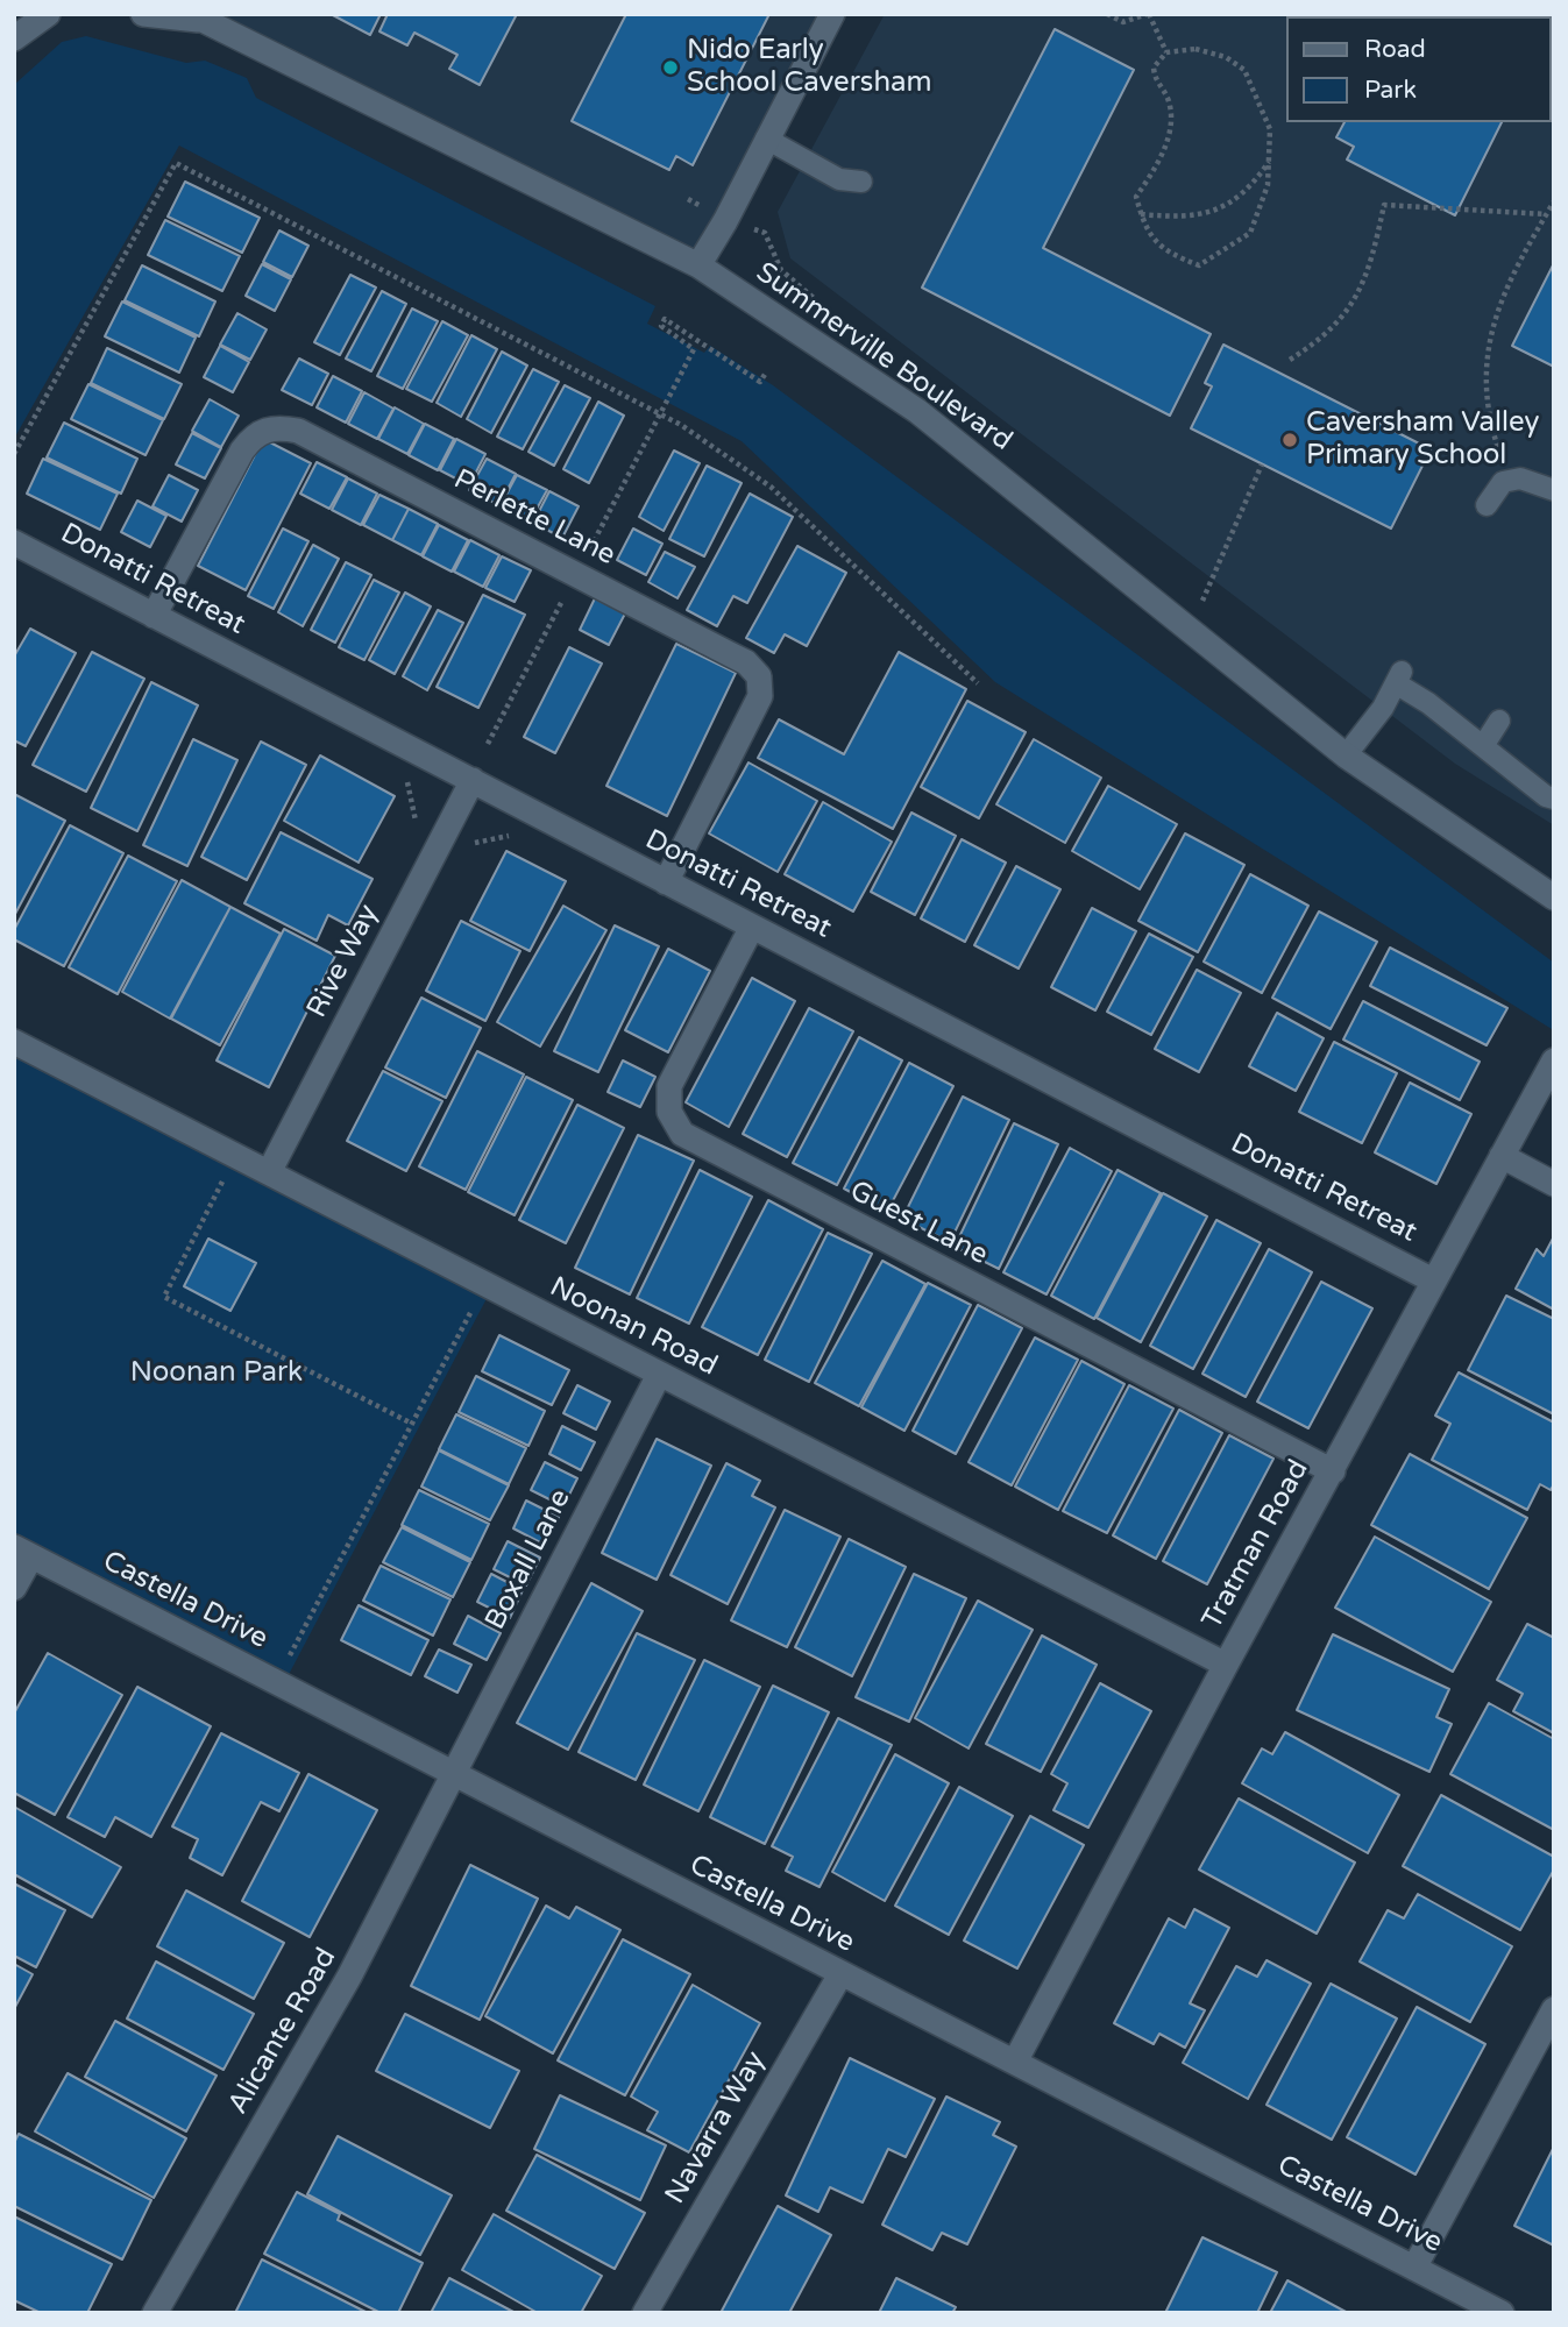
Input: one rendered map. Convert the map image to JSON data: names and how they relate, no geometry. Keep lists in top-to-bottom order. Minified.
{"streets":{"street":["Summerville Boulevard","Perlette Lane","Donatti Retreat","Rive Way","Guest Lane","Noonan Road","Tratman Road","Boxall Lane","Castella Drive","Alicante Road","Navarra Way"]},"crossings":[["Perlette Lane","Donatti Retreat"],["Donatti Retreat","Rive Way"],["Donatti Retreat","Guest Lane"],["Donatti Retreat","Tratman Road"],["Rive Way","Noonan Road"],["Guest Lane","Tratman Road"],["Noonan Road","Tratman Road"],["Noonan Road","Boxall Lane"],["Tratman Road","Castella Drive"],["Boxall Lane","Castella Drive"],["Boxall Lane","Alicante Road"],["Castella Drive","Alicante Road"],["Castella Drive","Navarra Way"]],"parks":["Noonan Park"],"places":["Nido Early School Caversham","Caversham Valley Primary School"],"legend":["Road","Park"]}
